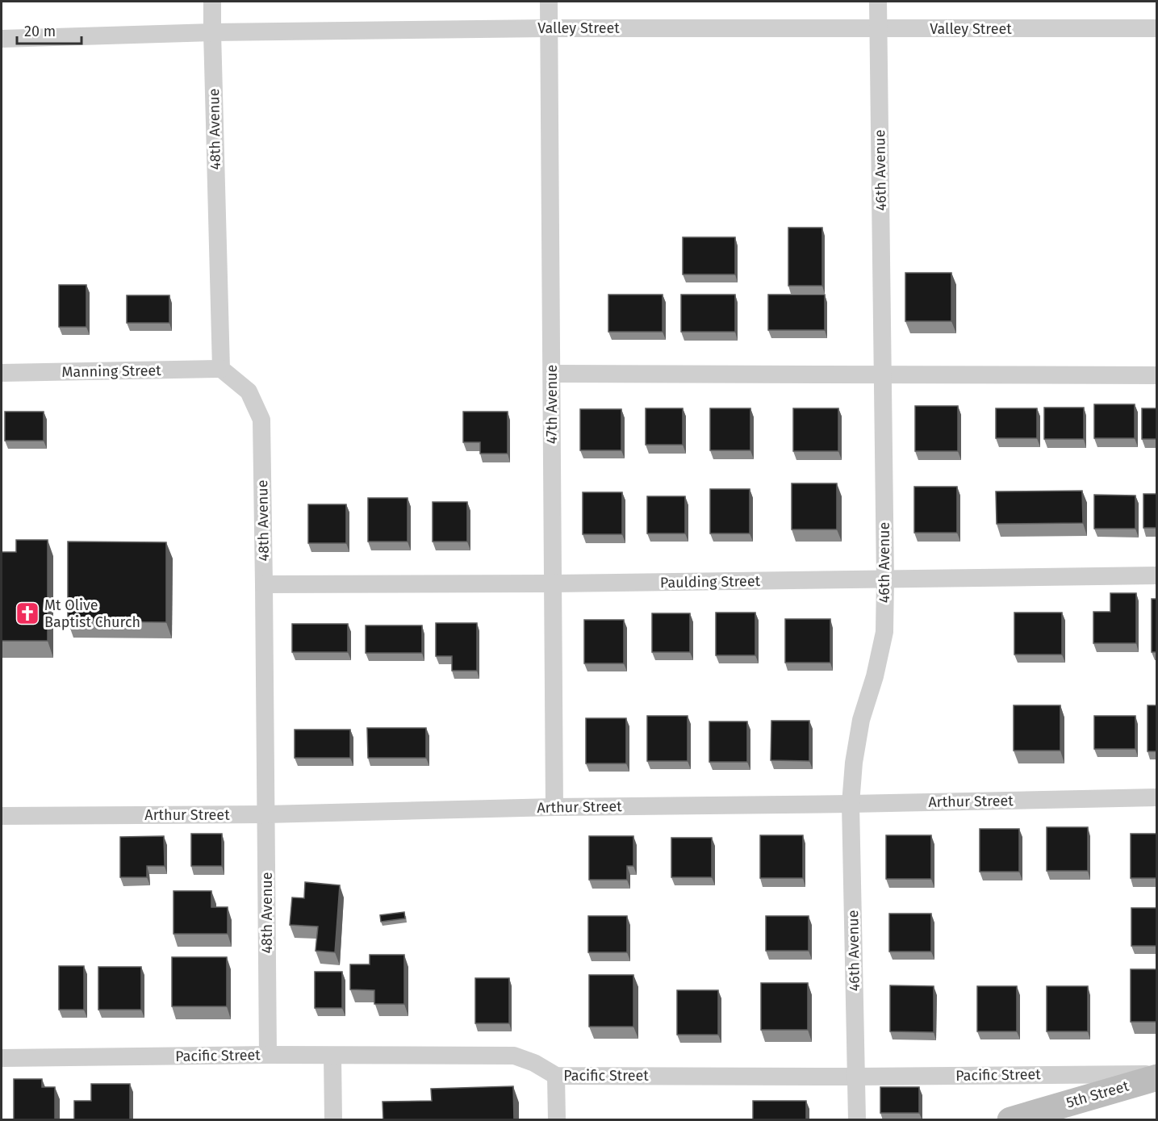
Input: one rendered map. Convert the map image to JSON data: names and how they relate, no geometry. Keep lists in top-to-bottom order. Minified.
{"streets":{"street":["Valley Street","48th Avenue","46th Avenue","Manning Street","47th Avenue","Paulding Street","Arthur Street","Pacific Street","5th Street"]},"crossings":[["Valley Street","48th Avenue"],["Valley Street","46th Avenue"],["Valley Street","47th Avenue"],["48th Avenue","Manning Street"],["48th Avenue","Paulding Street"],["48th Avenue","Arthur Street"],["48th Avenue","Pacific Street"],["46th Avenue","Paulding Street"],["46th Avenue","Arthur Street"],["46th Avenue","Pacific Street"],["47th Avenue","Paulding Street"],["47th Avenue","Arthur Street"],["Pacific Street","5th Street"]],"places":{"church":["Mt Olive Baptist Church"]},"scale_bar":"20 m"}
